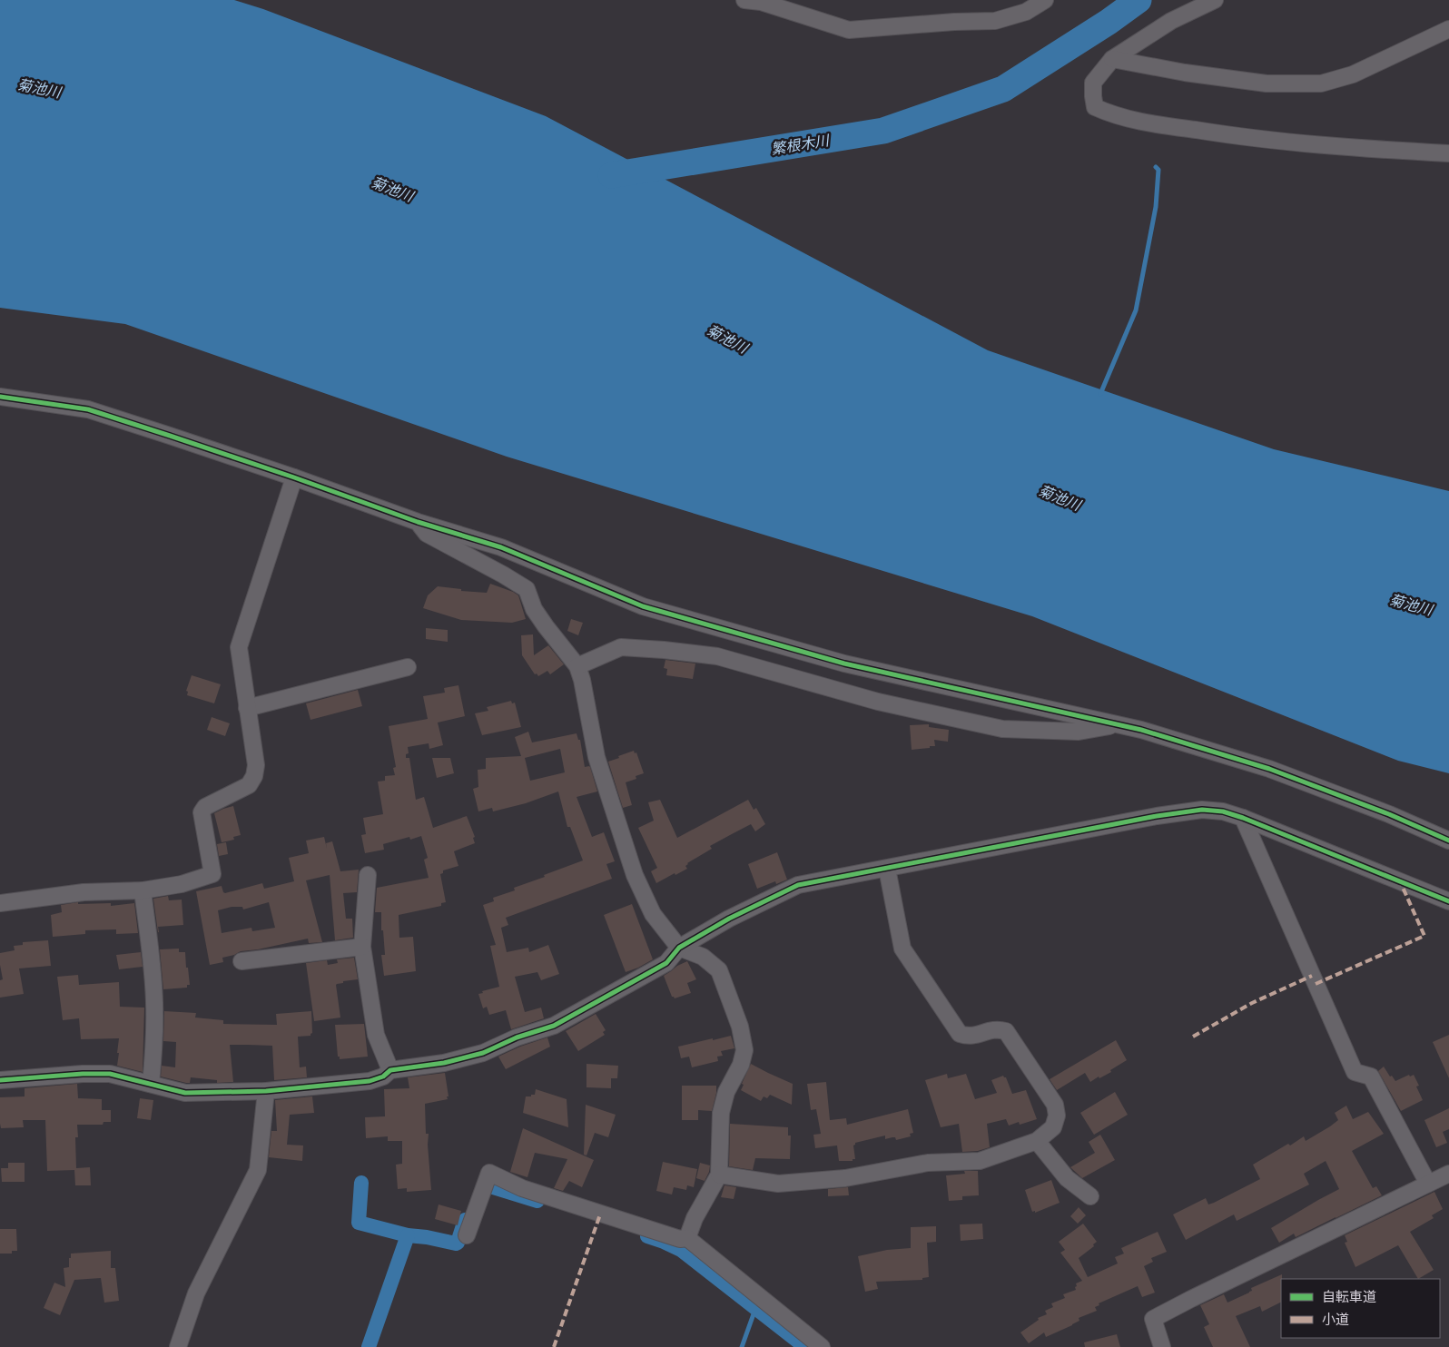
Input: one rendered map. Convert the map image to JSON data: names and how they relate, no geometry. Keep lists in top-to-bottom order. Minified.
{"water":["菊池川","繁根木川"],"legend":["自転車道","小道"]}
